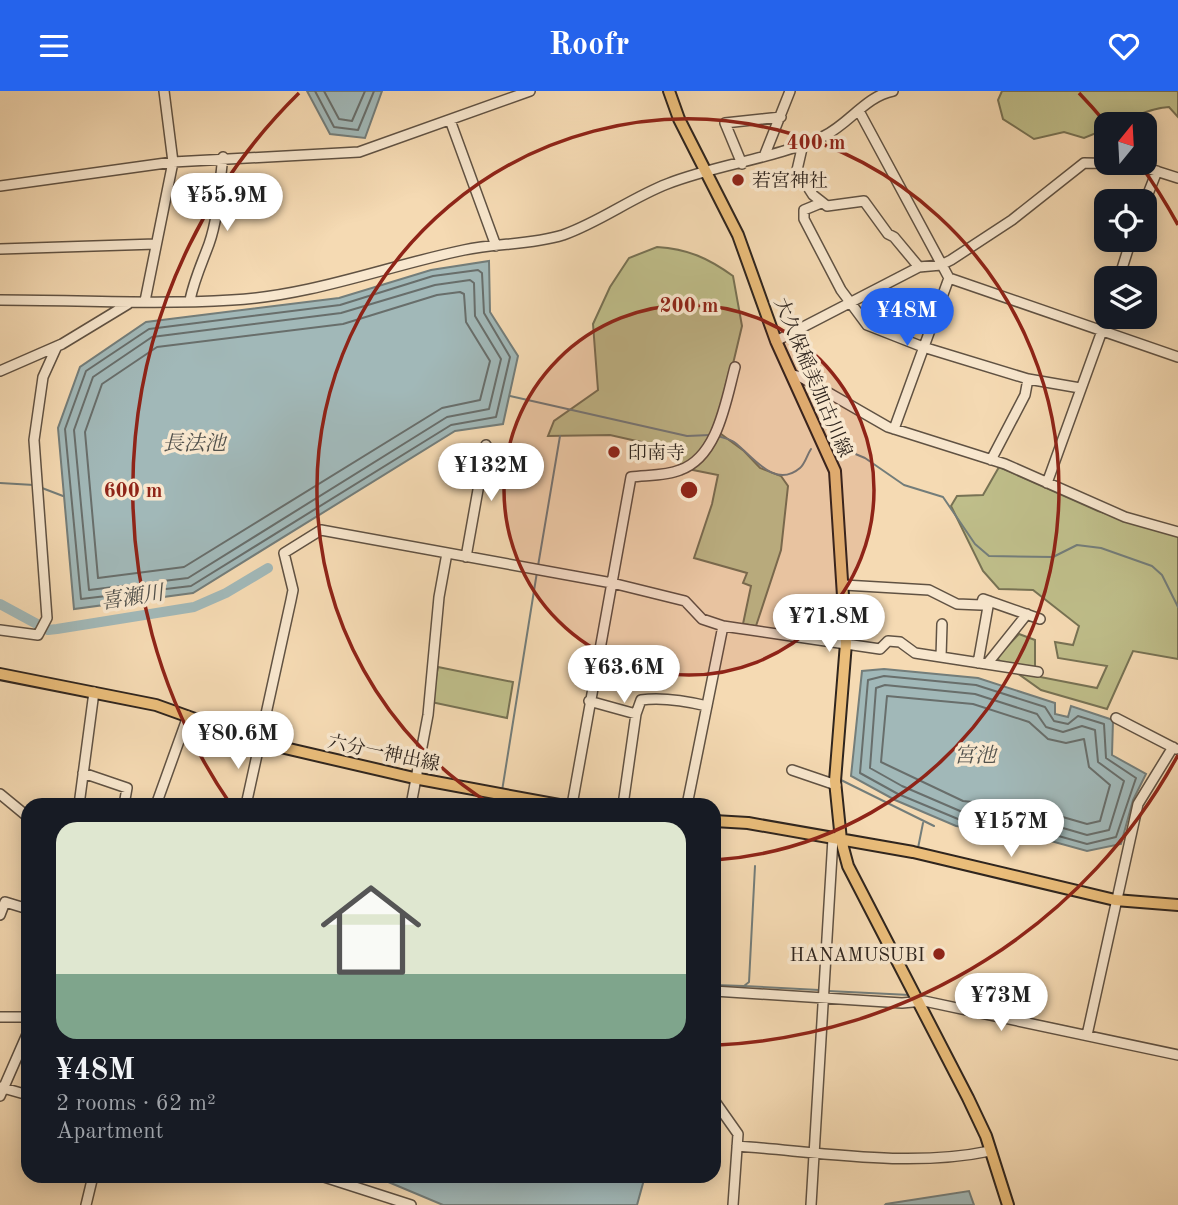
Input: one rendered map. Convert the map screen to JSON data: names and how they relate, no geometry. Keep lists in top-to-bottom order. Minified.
{"streets":{"main road":["大久保稲美加古川線","六分一神出線"]},"water":["長法池","喜瀬川","宮池"],"places":["若宮神社","印南寺","HANAMUSUBI"],"north":"top","page":{"header":"Roofr","price":["¥55.9M","¥48M","¥132M","¥71.8M","¥63.6M","¥80.6M","¥157M","¥73M"],"list":[{"name":"¥48M","note":"2 rooms · 62 m² · Apartment"}]},"rings":["400 m","200 m","600 m"]}
